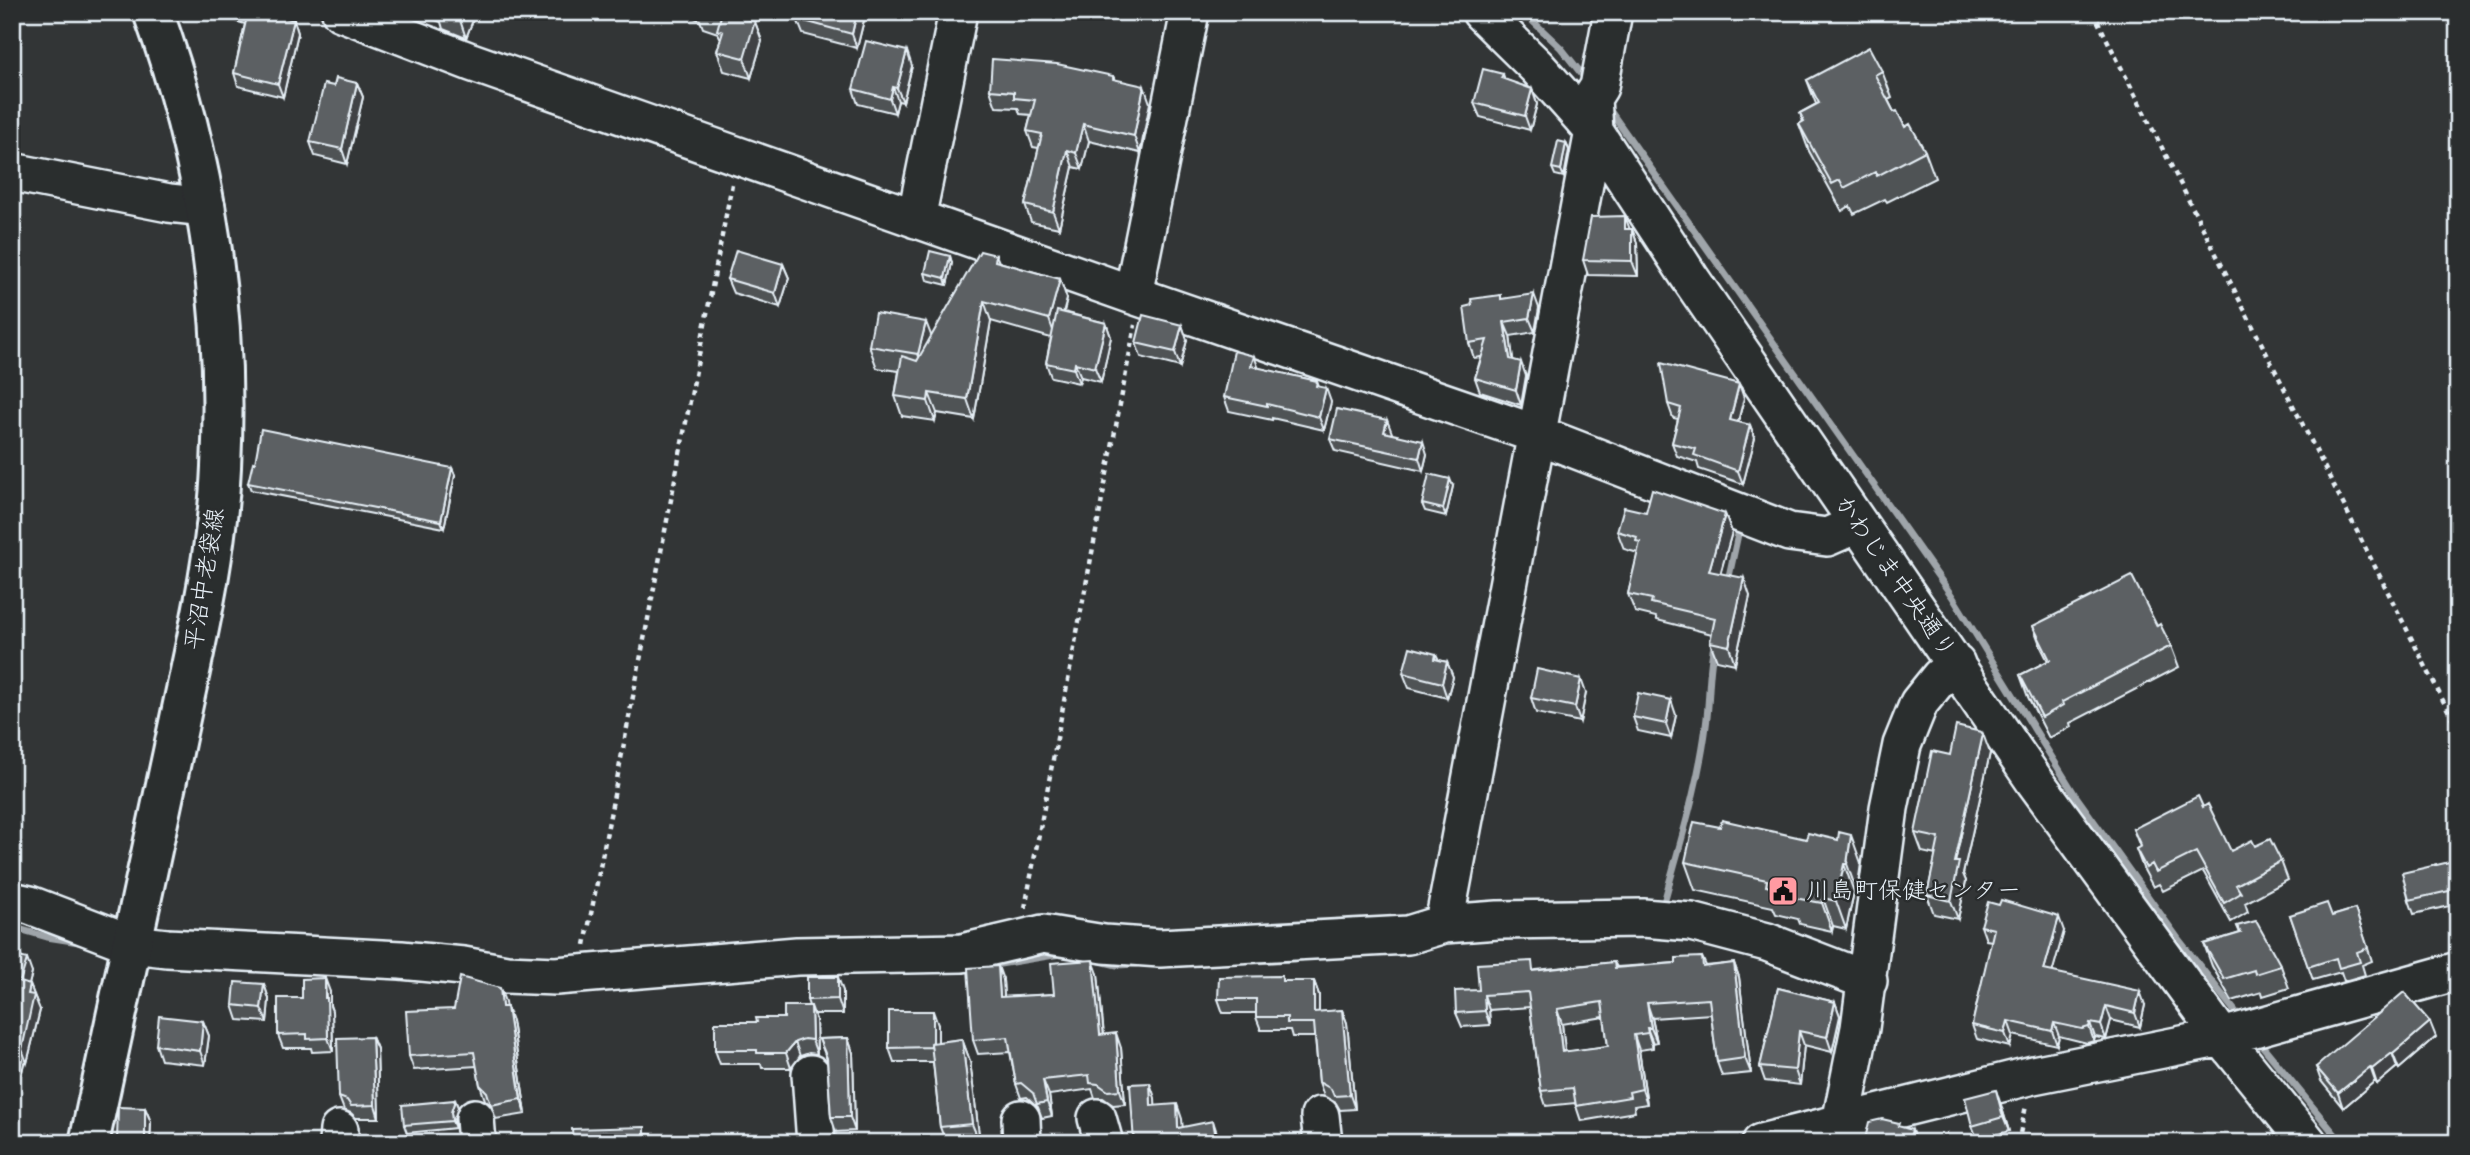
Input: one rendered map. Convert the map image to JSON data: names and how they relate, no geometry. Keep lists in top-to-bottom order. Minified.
{"streets":{"main road":["平沼中老袋線"],"street":["かわじま中央通り"]},"places":{"public building":["川島町保健センター"]}}
